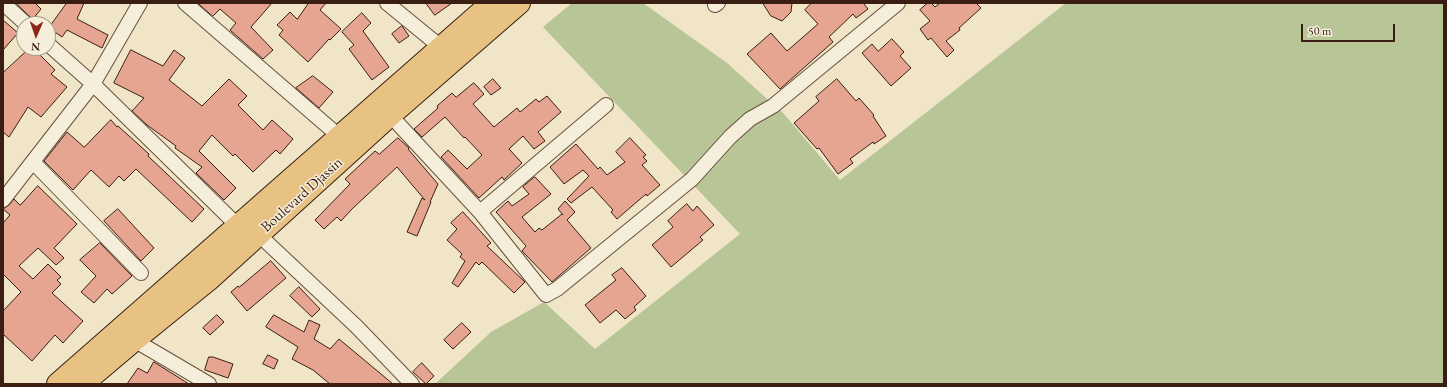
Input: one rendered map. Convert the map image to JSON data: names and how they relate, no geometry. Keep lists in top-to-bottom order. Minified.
{"streets":{"highway":["Boulevard Djassin"]},"scale_bar":"50 m","north":"bottom"}
